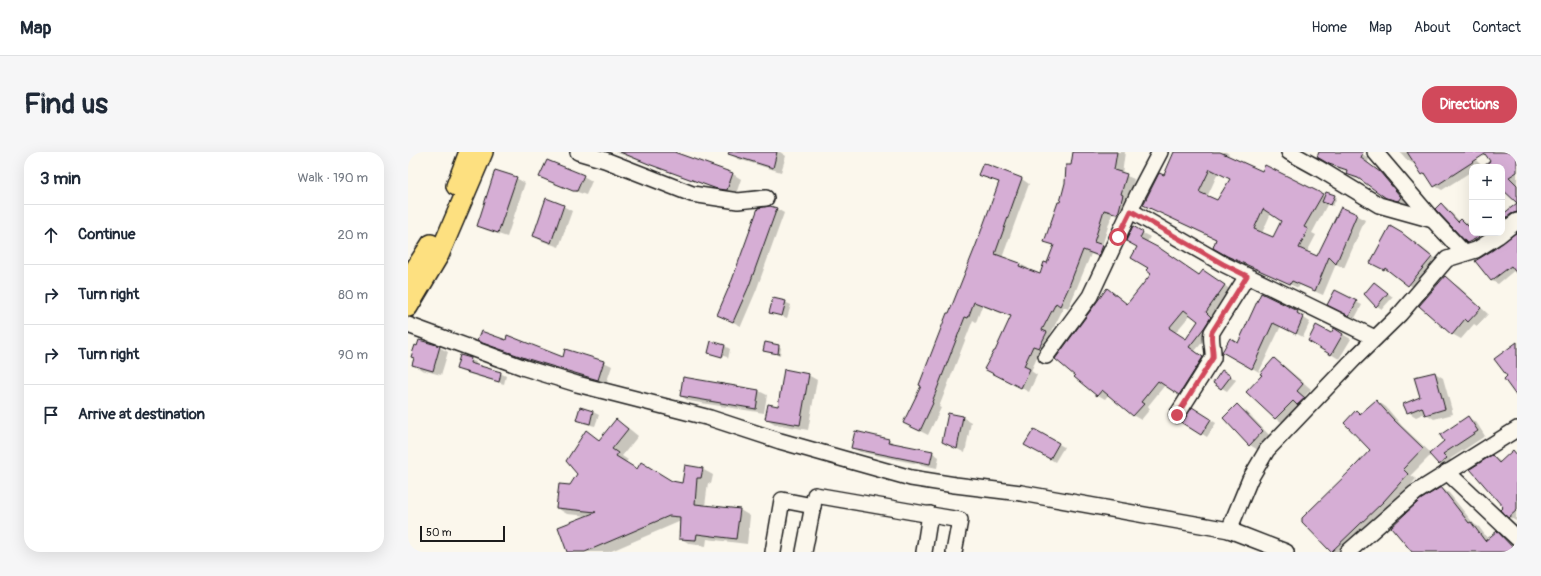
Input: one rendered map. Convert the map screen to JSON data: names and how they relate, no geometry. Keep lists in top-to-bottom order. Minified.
{"scale_bar":"50 m","page":{"header":"Map","nav":["Home","Map","About","Contact"],"buttons":"Directions","title":"Find us","heading":["3 min","Walk · 190 m"],"map_buttons":["+","−"],"list":[["Continue","20 m"],["Turn right","80 m"],["Turn right","90 m"],"Arrive at destination"],"scale":"50 m"}}
